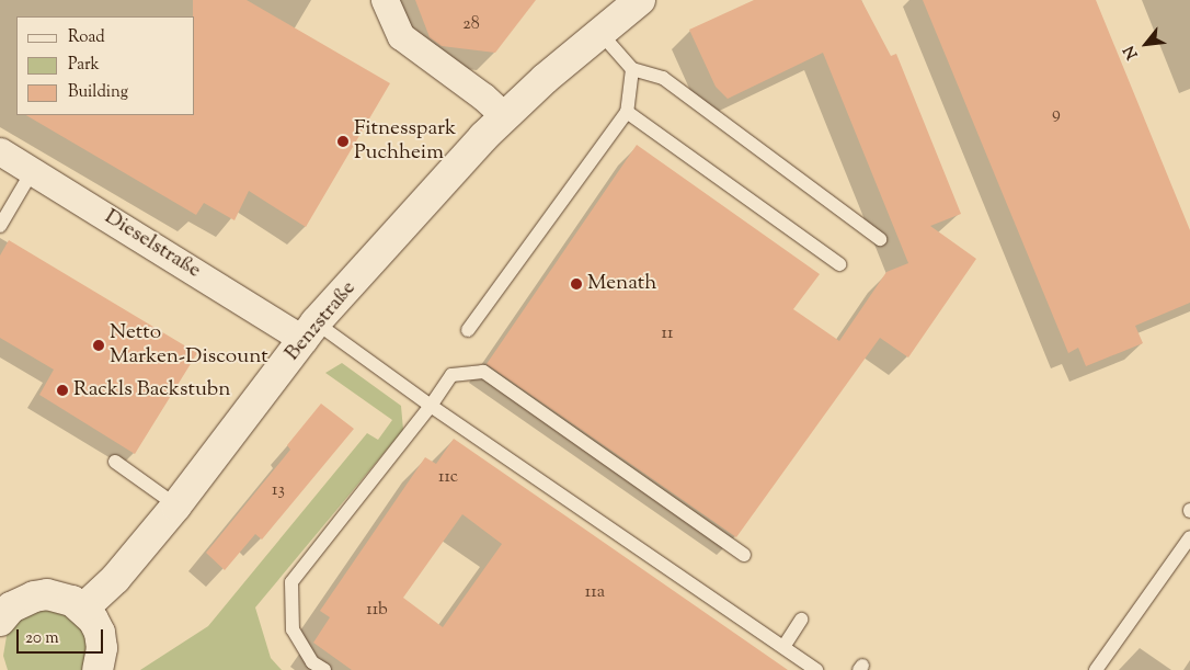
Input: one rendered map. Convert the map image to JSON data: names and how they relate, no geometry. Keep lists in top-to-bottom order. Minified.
{"streets":{"street":["Dieselstraße","Benzstraße"]},"crossings":[["Dieselstraße","Benzstraße"]],"places":["Fitnesspark Puchheim","Menath","Netto Marken-Discount","Rackls Backstubn"],"house_numbers":["28","9","11","11c","13","11a","11b"],"legend":["Road","Park","Building"],"scale_bar":"20 m","north":"bottom left"}
